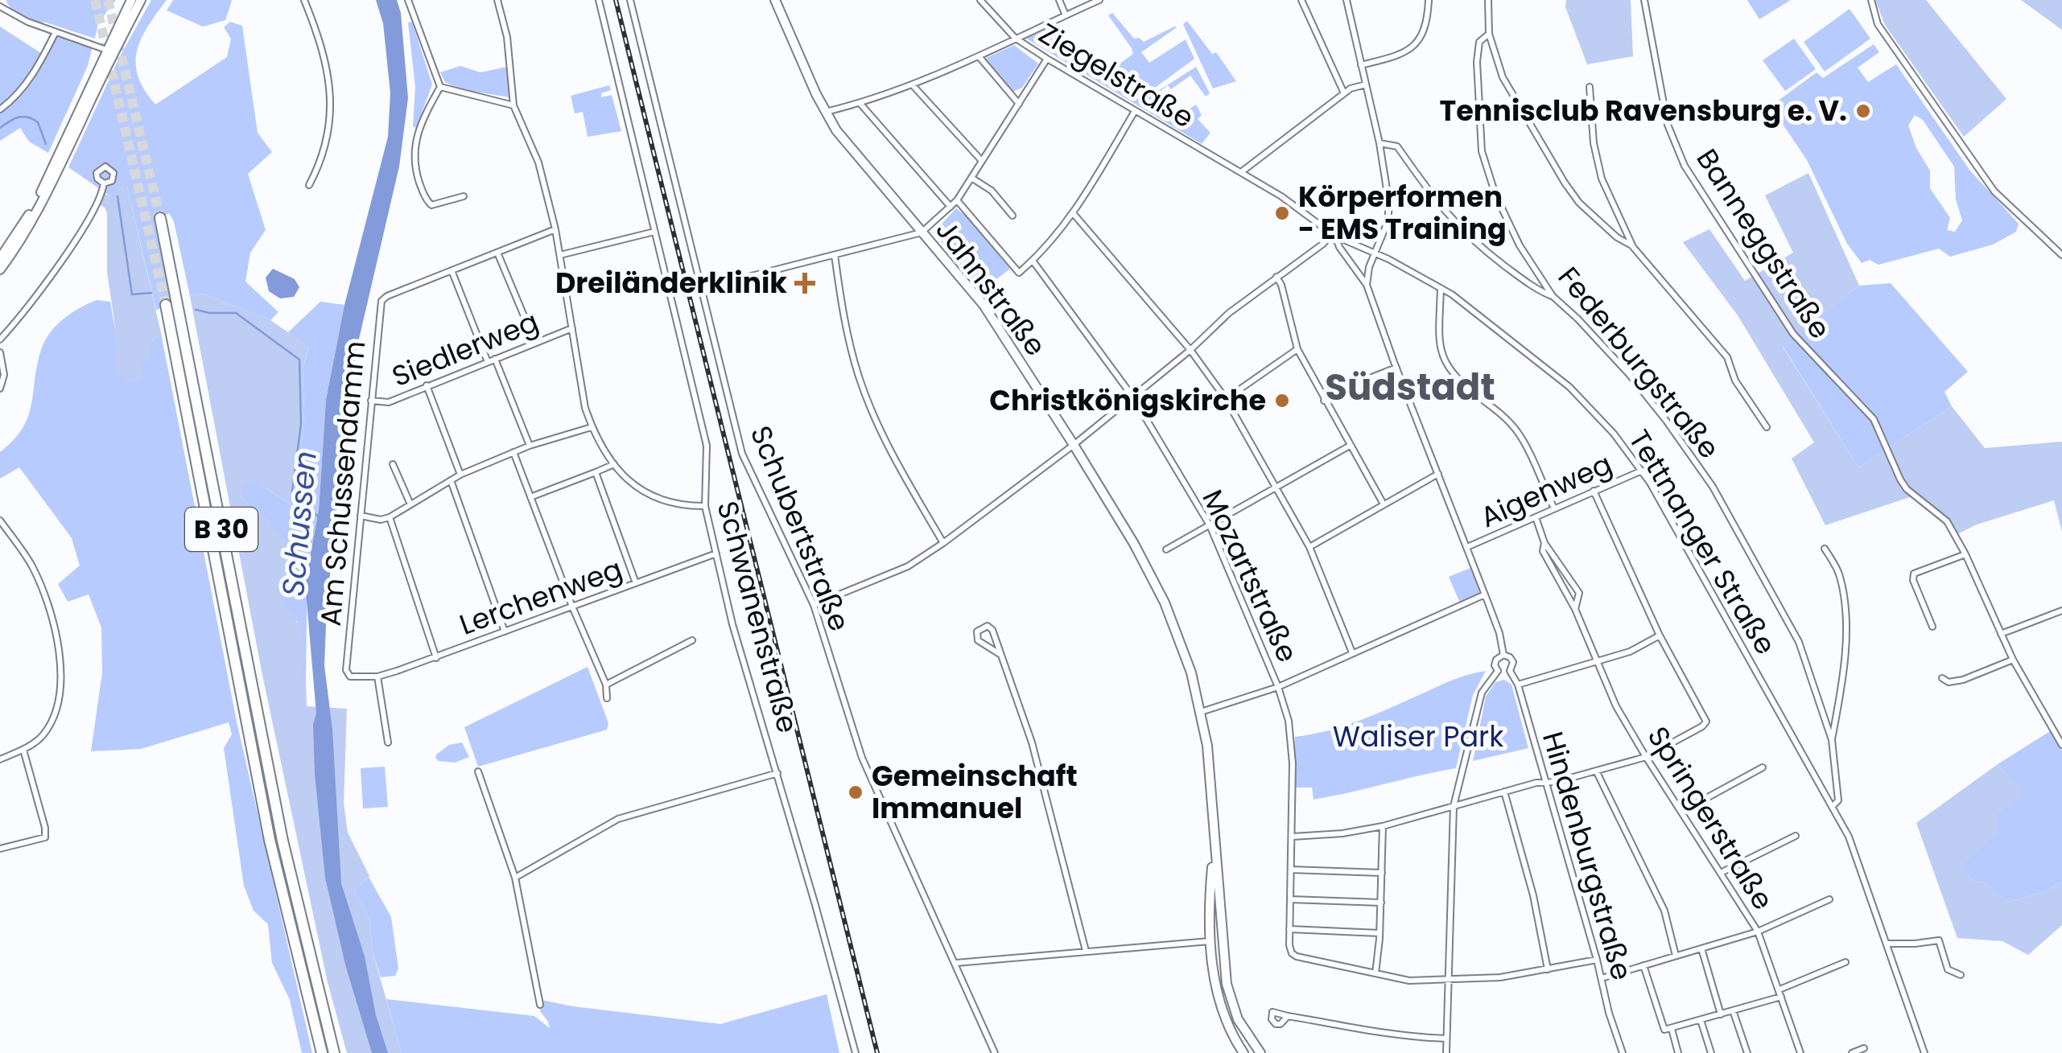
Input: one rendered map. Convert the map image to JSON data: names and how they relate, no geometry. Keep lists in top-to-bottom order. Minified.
{"streets":{"highway":["B 30"],"main road":["Jahnstraße"],"street":["Ziegelstraße","Banneggstraße","Siedlerweg","Federburgstraße","Am Schussendamm","Aigenweg","Schubertstraße","Tettnanger Straße","Mozartstraße","Lerchenweg","Schwanenstraße","Springerstraße","Hindenburgstraße"]},"crossings":[["Ziegelstraße","Tettnanger Straße"],["Siedlerweg","Am Schussendamm"],["Federburgstraße","Tettnanger Straße"],["Am Schussendamm","Lerchenweg"],["Aigenweg","Tettnanger Straße"],["Aigenweg","Springerstraße"],["Aigenweg","Hindenburgstraße"],["Lerchenweg","Schwanenstraße"]],"districts":["Südstadt"],"water":["Schussen"],"parks":["Waliser Park"],"places":{"other":["Tennisclub Ravensburg e. V.","Körperformen - EMS Training","Christkönigskirche","Gemeinschaft Immanuel"],"health":["Dreiländerklinik"]}}
